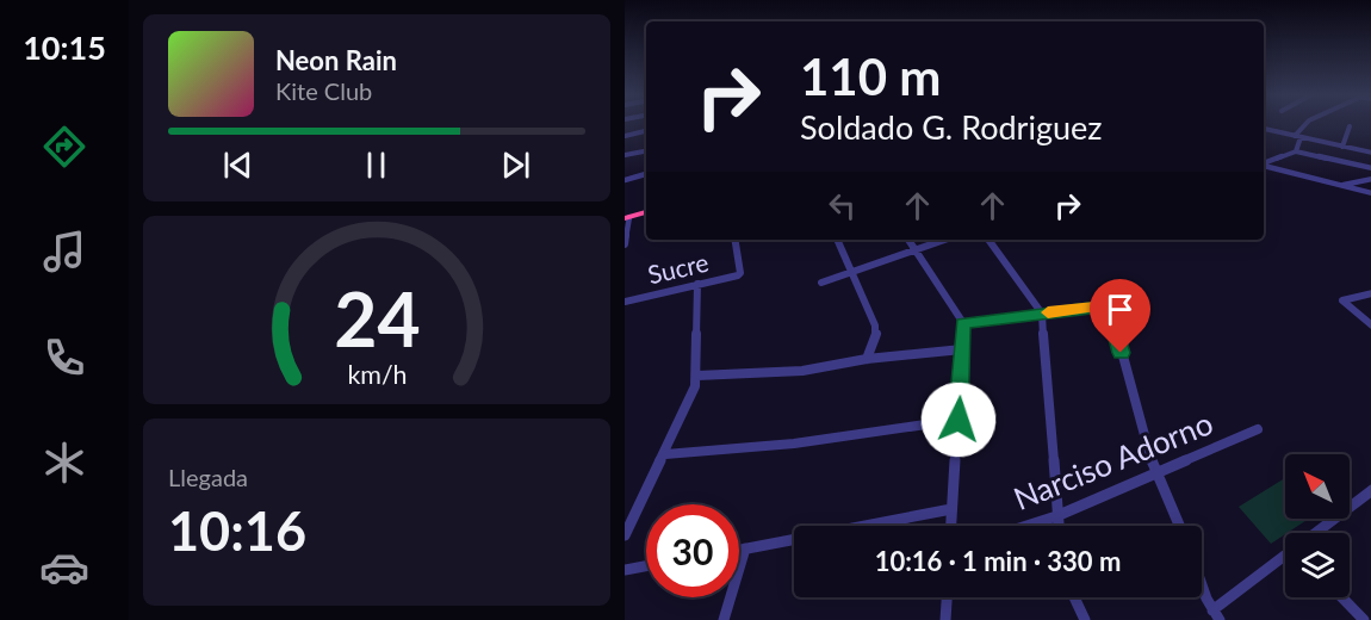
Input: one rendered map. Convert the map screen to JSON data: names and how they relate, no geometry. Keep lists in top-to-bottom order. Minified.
{"streets":{"street":["Sucre","Narciso Adorno"]},"north":"top left","page":{"tabs":"10:15","turn":["110 m","Soldado G. Rodriguez"],"song":["Neon Rain","Kite Club"],"tile":["Llegada","10:16"],"limit":"30","trip":"10:16 · 1 min · 330 m","gauge":["24","km/h"]}}
